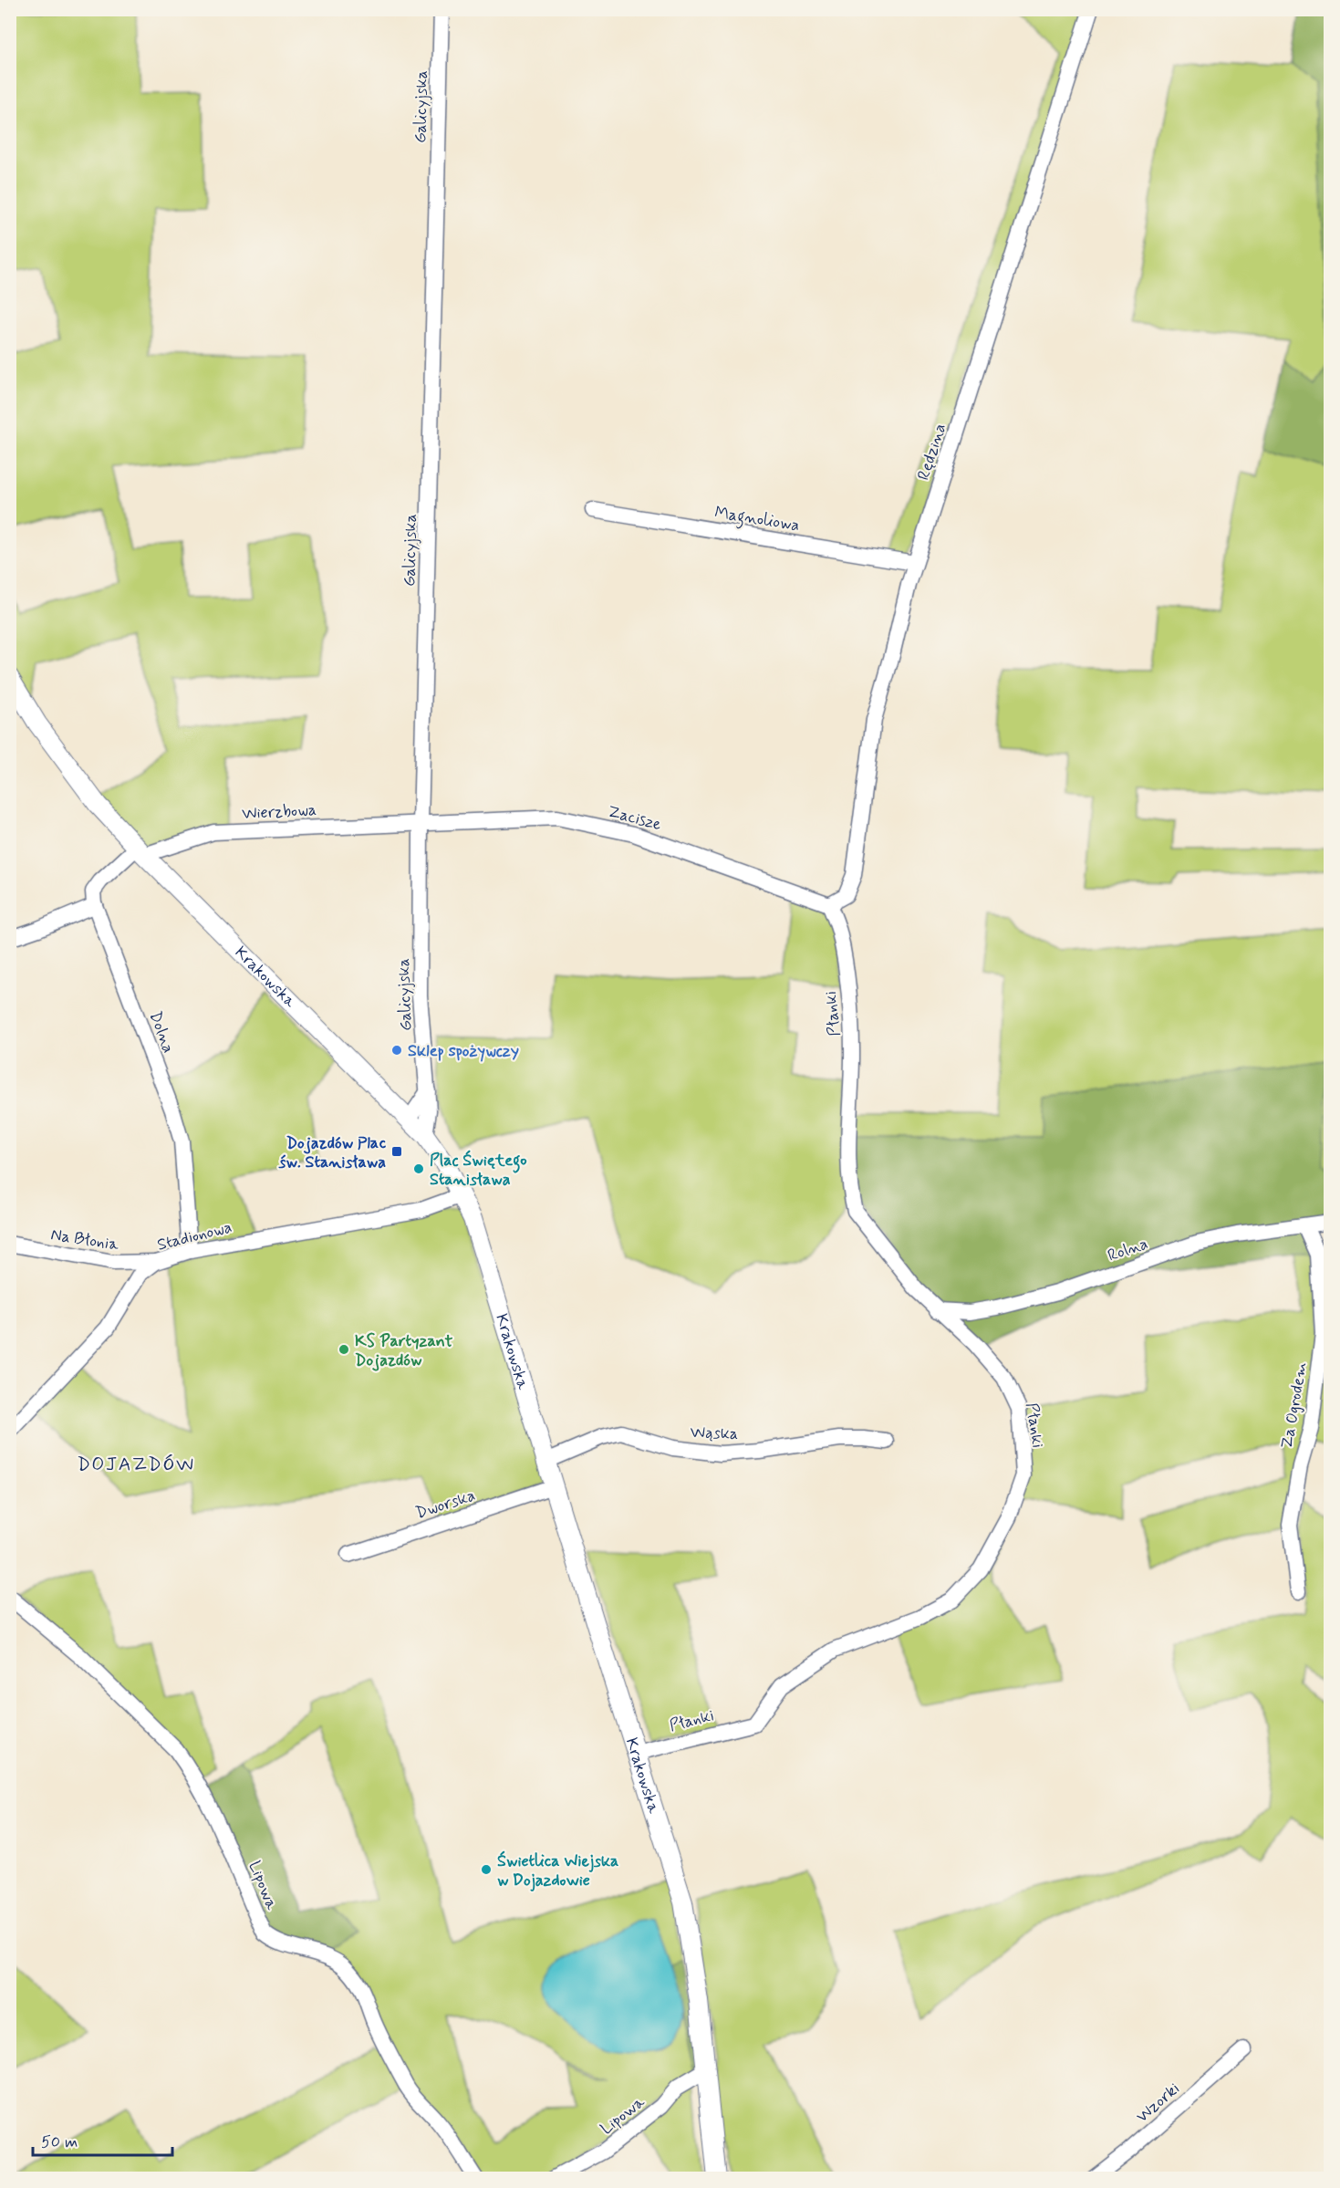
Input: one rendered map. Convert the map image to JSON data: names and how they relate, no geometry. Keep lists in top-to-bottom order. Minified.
{"streets":{"street":["Galicyjska","Rędzina","Magnoliowa","Wierzbowa","Zacisze","Krakowska","Płanki","Dolna","Stadionowa","Na Błonia","Rolna","Za Ogrodem","Wąska","Dworska","Lipowa","Wzorki"]},"crossings":[["Galicyjska","Wierzbowa"],["Galicyjska","Zacisze"],["Galicyjska","Krakowska"],["Rędzina","Magnoliowa"],["Rędzina","Zacisze"],["Rędzina","Płanki"],["Wierzbowa","Zacisze"],["Wierzbowa","Krakowska"],["Zacisze","Płanki"],["Krakowska","Płanki"],["Krakowska","Stadionowa"],["Krakowska","Wąska"],["Krakowska","Dworska"],["Krakowska","Lipowa"],["Płanki","Rolna"],["Dolna","Stadionowa"],["Stadionowa","Na Błonia"],["Rolna","Za Ogrodem"]],"districts":["DOJAZDÓW"],"places":{"other":["Sklep spożywczy","Plac Świętego Stanisława","KS Partyzant Dojazdów","Świetlica Wiejska w Dojazdowie"],"transit":["Dojazdów Plac św. Stanisława"]},"scale_bar":"50 m"}
